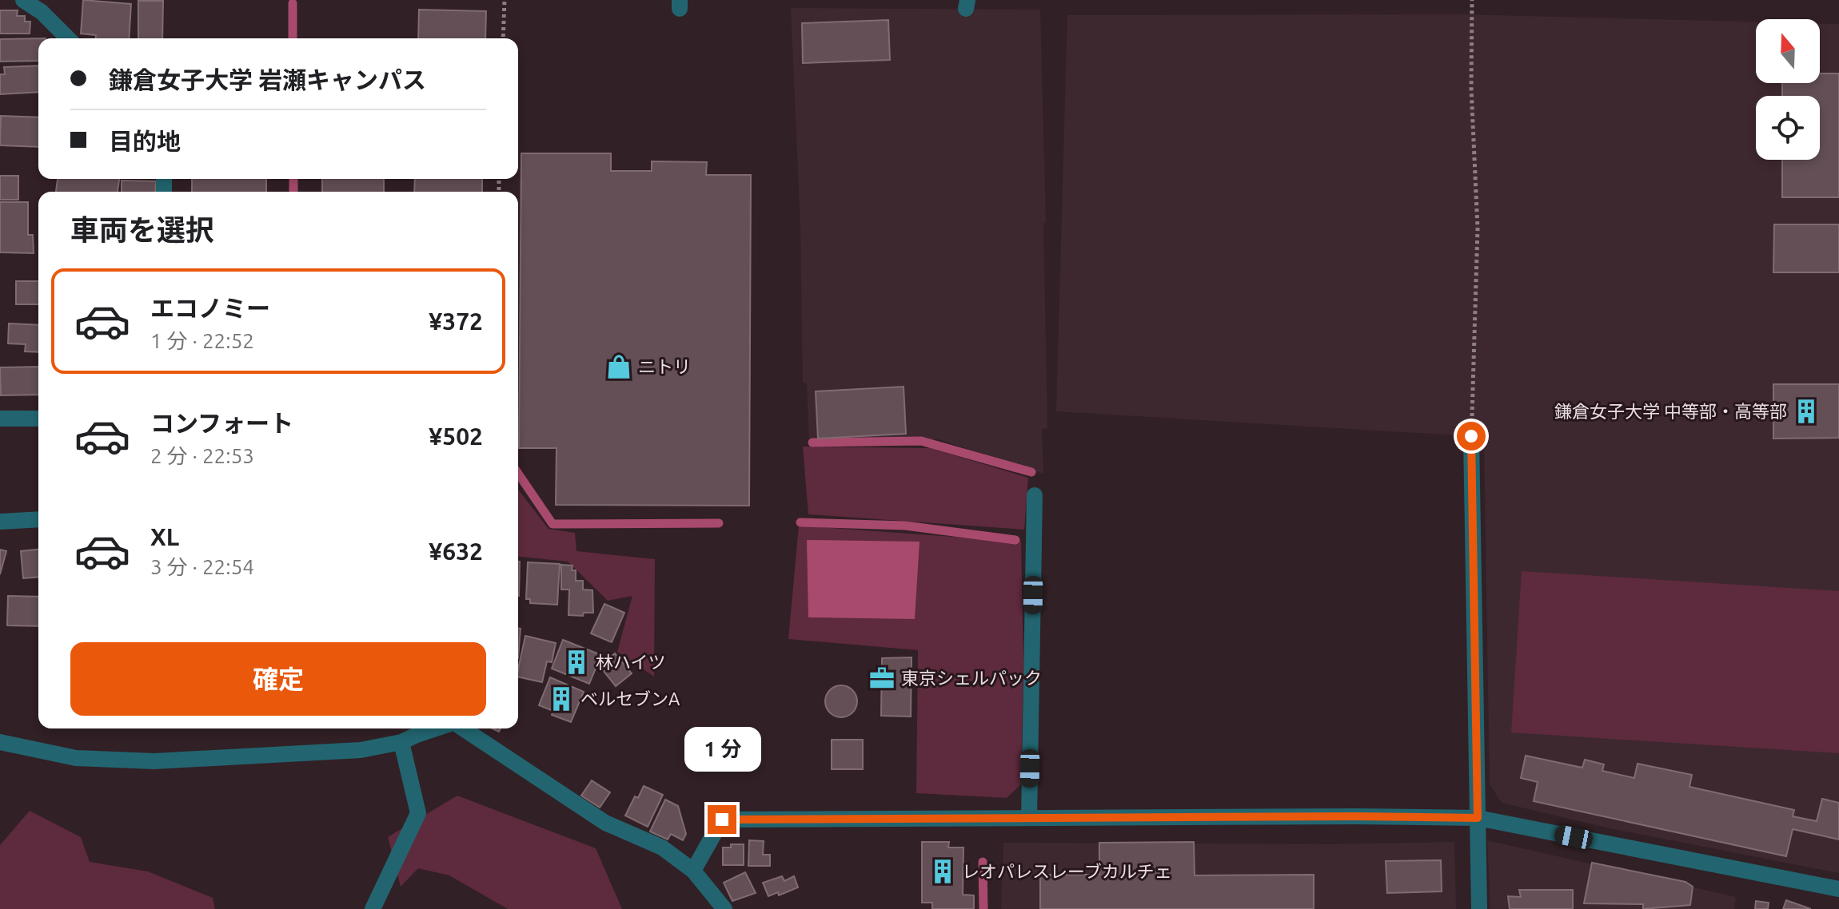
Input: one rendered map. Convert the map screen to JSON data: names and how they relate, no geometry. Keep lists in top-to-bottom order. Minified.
{"places":{"shop":["ニトリ"],"building":["鎌倉女子大学 中等部・高等部","林ハイツ","ベルセブンA","レオパレスレーブカルチェ"],"office":["東京シェルパック"]},"north":"top","page":{"banner":["鎌倉女子大学 岩瀬キャンパス","目的地"],"heading":"車両を選択","list":[{"name":"エコノミー","note":"1 分 · 22:52","value":"¥372"},{"name":"コンフォート","note":"2 分 · 22:53","value":"¥502"},{"name":"XL","note":"3 分 · 22:54","value":"¥632"}],"buttons":"確定","bubble":"1 分"}}
